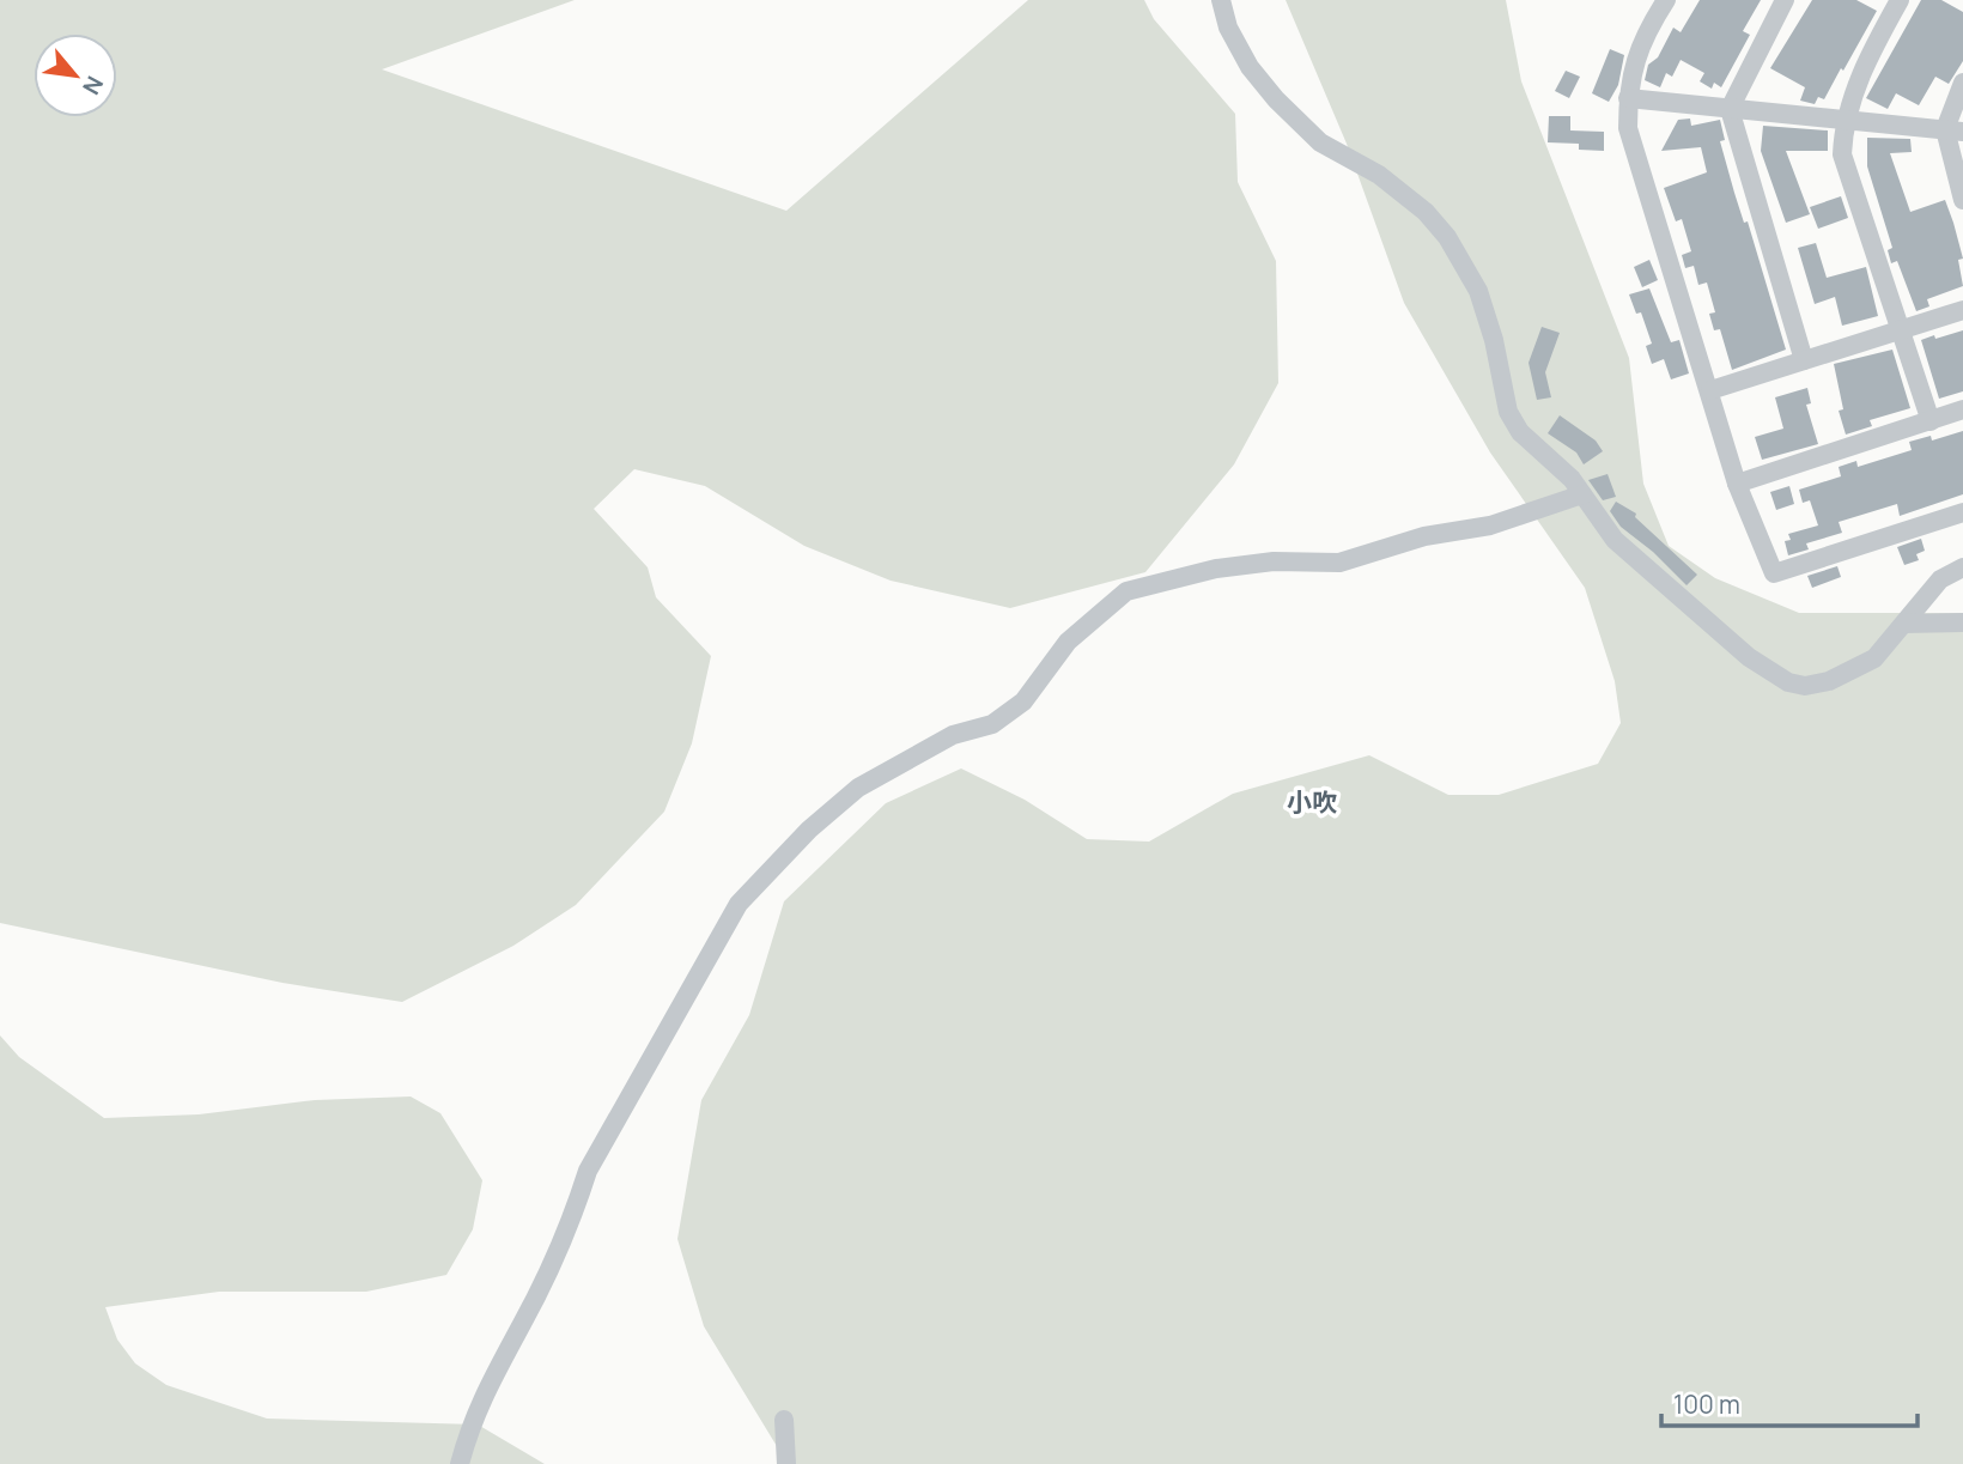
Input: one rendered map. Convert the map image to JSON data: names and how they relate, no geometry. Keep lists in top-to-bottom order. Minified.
{"districts":["小吹"],"scale_bar":"100 m","north":"bottom right"}
